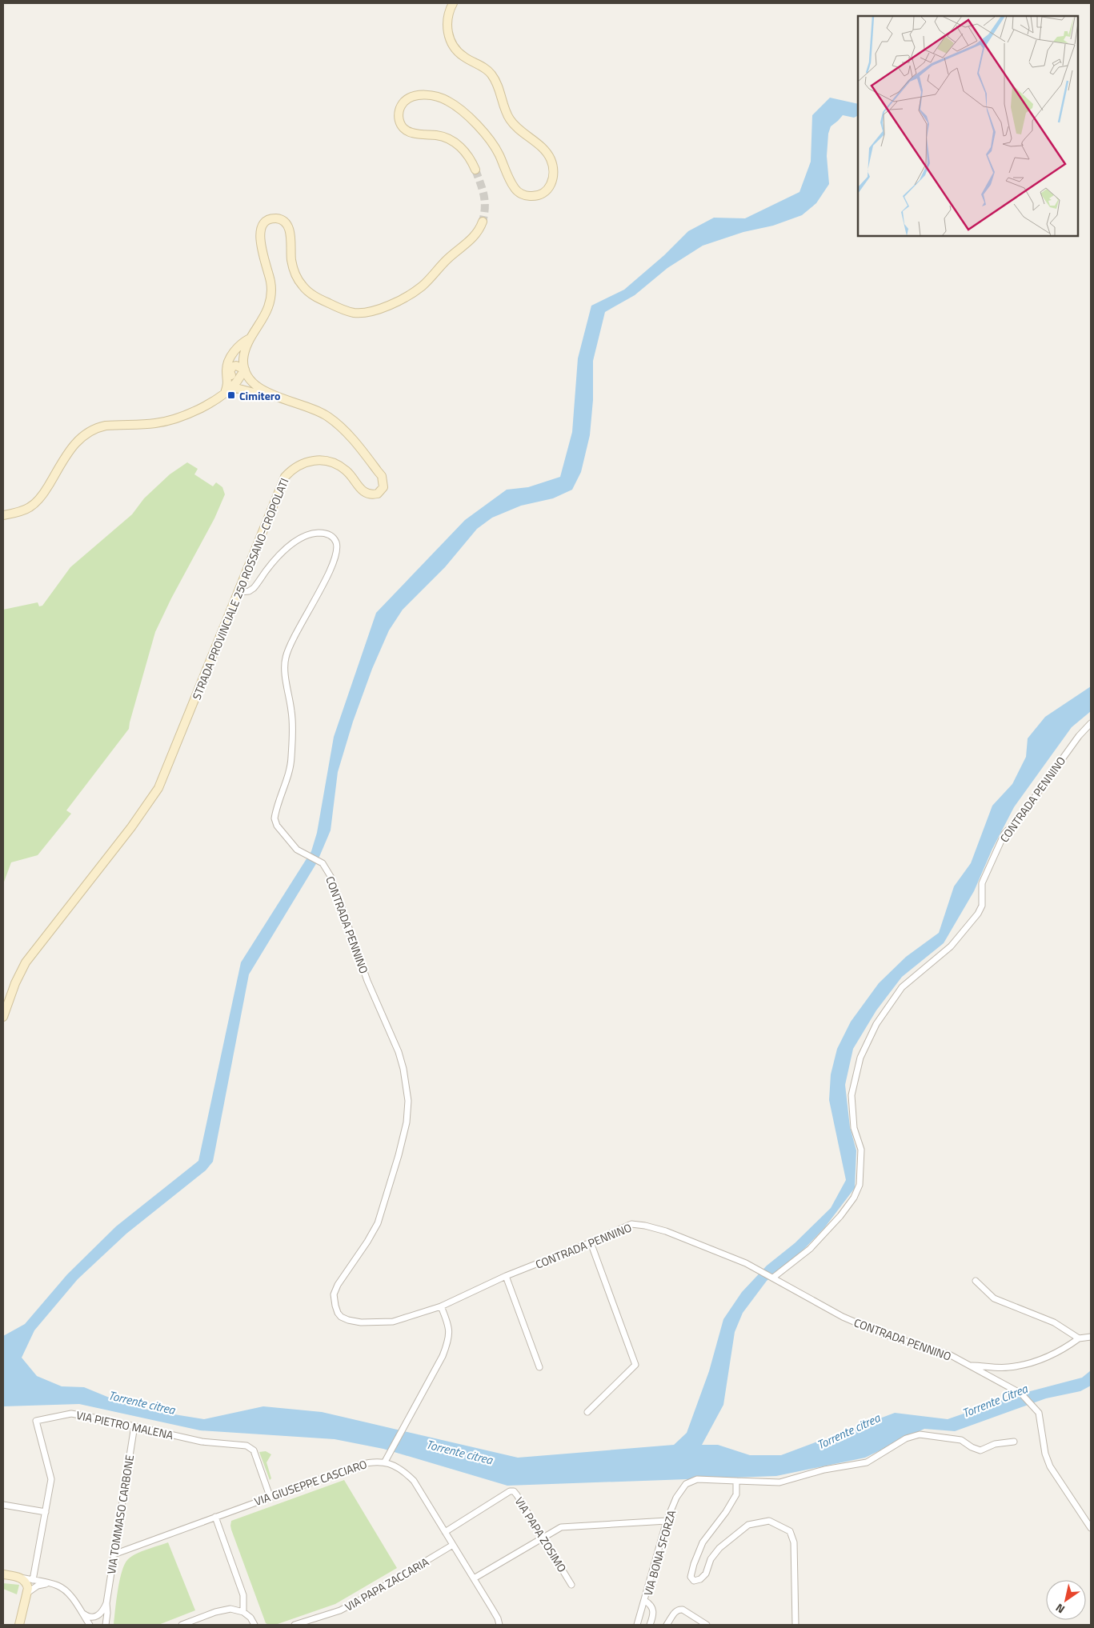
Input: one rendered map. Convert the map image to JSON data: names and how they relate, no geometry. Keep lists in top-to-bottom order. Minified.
{"streets":{"main road":["STRADA PROVINCIALE 250 ROSSANO-CROPOLATI","VIA PIETRO MALENA"],"street":["CONTRADA PENNINO","VIA GIUSEPPE CASCIARO","VIA TOMMASO CARBONE","VIA PAPA ZOSIMO","VIA BONA SFORZA","VIA PAPA ZACCARIA"]},"crossings":[["VIA PIETRO MALENA","VIA GIUSEPPE CASCIARO"],["VIA PIETRO MALENA","VIA TOMMASO CARBONE"],["VIA GIUSEPPE CASCIARO","VIA TOMMASO CARBONE"],["VIA GIUSEPPE CASCIARO","VIA PAPA ZOSIMO"],["VIA GIUSEPPE CASCIARO","VIA PAPA ZACCARIA"]],"water":["Torrente Citrea","Torrente citrea"],"places":{"transit":["Cimitero"]},"north":"bottom left"}
